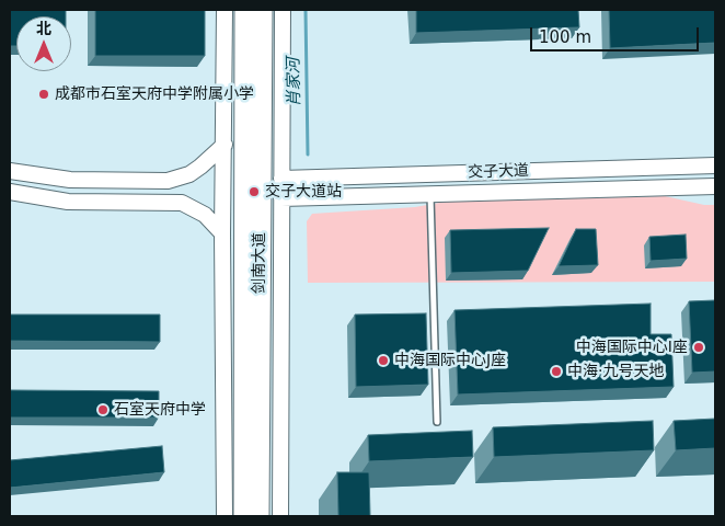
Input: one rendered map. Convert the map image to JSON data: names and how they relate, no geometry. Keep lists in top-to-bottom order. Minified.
{"streets":{"highway":["剑南大道"],"main road":["交子大道"]},"water":["肖家河"],"places":["成都市石室天府中学附属小学","交子大道站","中海国际中心I座","中海国际中心J座","中海·九号天地","石室天府中学"],"scale_bar":"100 m","north":"top"}
